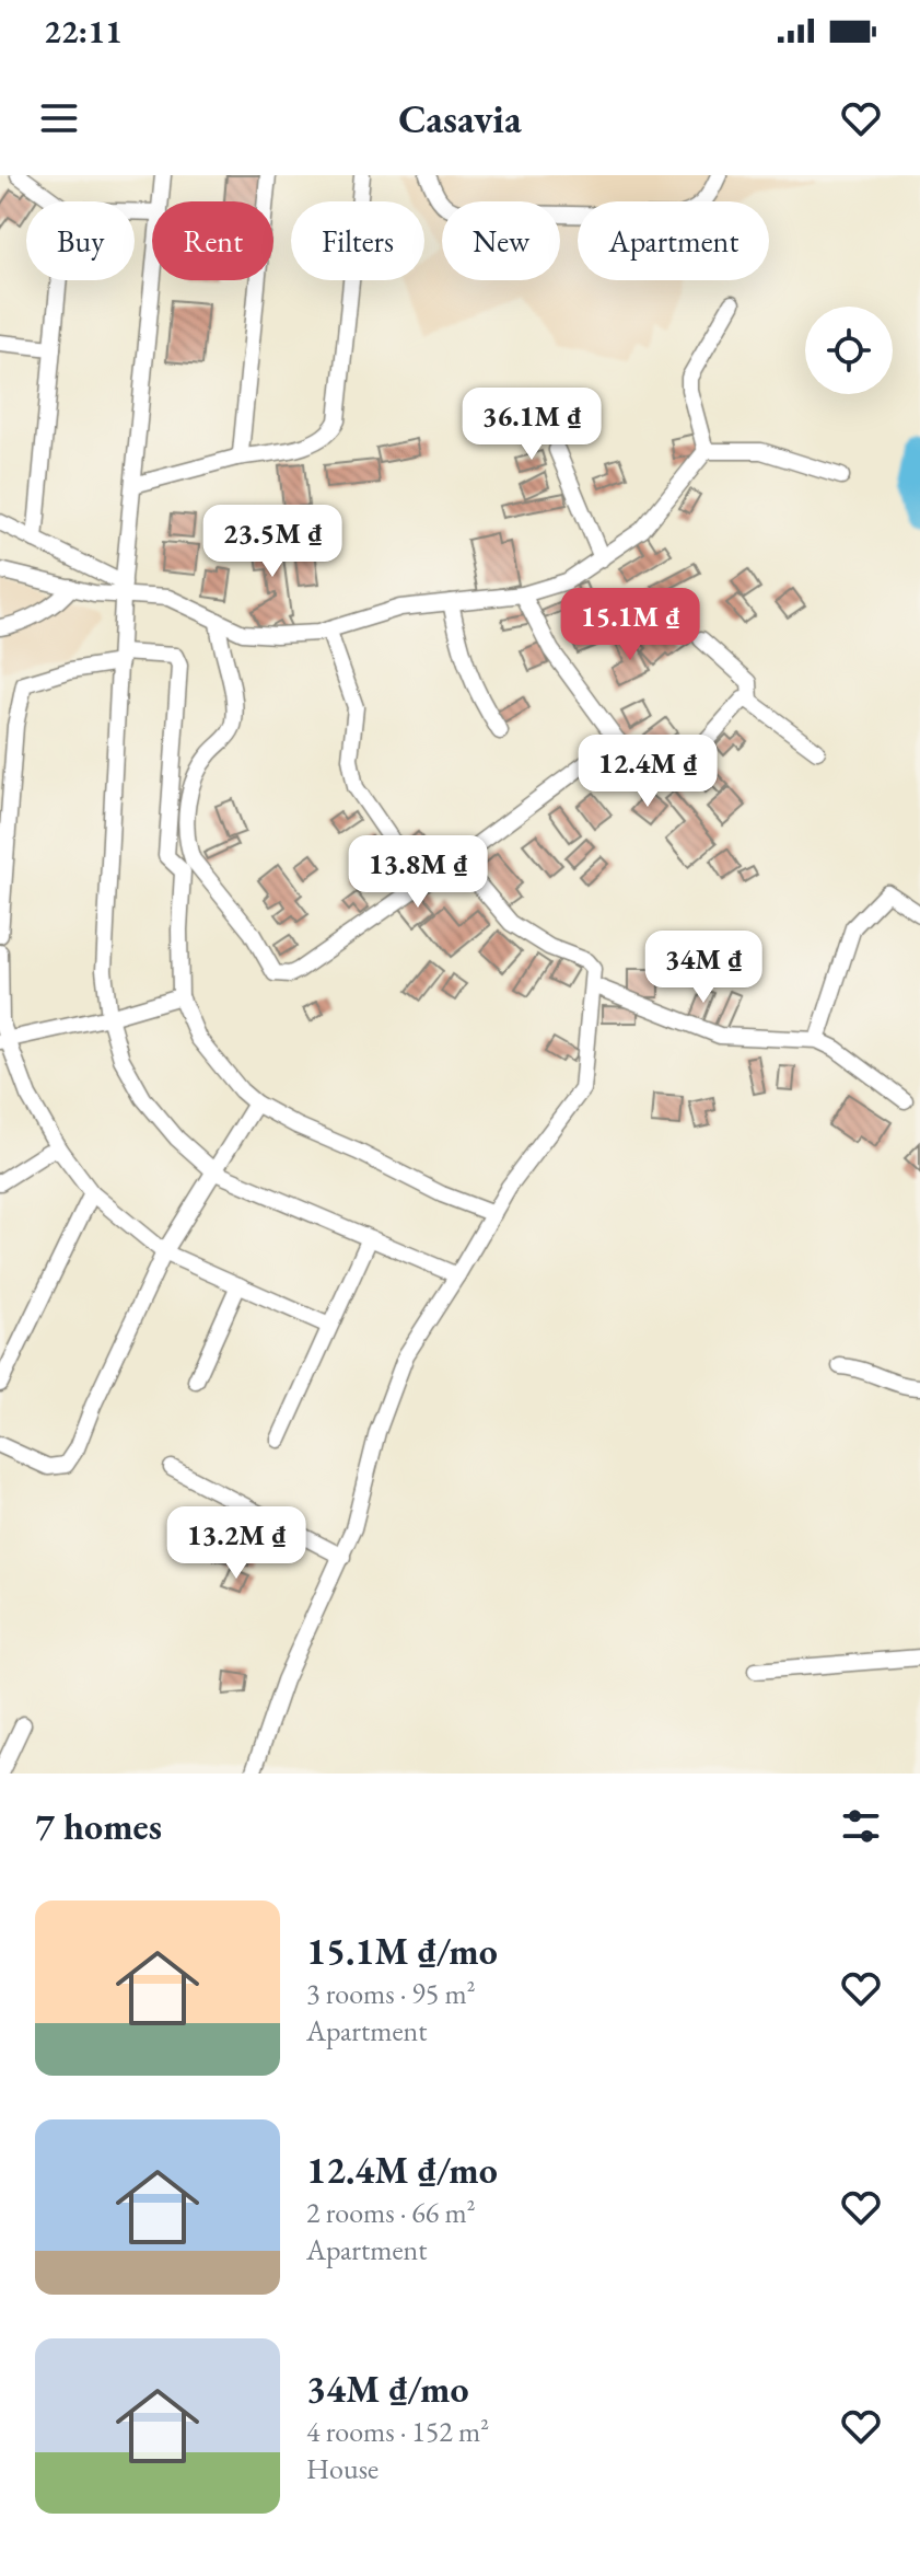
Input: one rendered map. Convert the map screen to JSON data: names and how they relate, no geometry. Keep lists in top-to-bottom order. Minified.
{"page":{"status":"22:11","header":"Casavia","chip":["Buy","Rent","Filters","New","Apartment"],"price":["36.1M ₫","23.5M ₫","15.1M ₫","12.4M ₫","13.8M ₫","34M ₫","13.2M ₫"],"heading":"7 homes","list":[{"name":"15.1M ₫/mo","note":"3 rooms · 95 m² · Apartment"},{"name":"12.4M ₫/mo","note":"2 rooms · 66 m² · Apartment"},{"name":"34M ₫/mo","note":"4 rooms · 152 m² · House"}]}}
